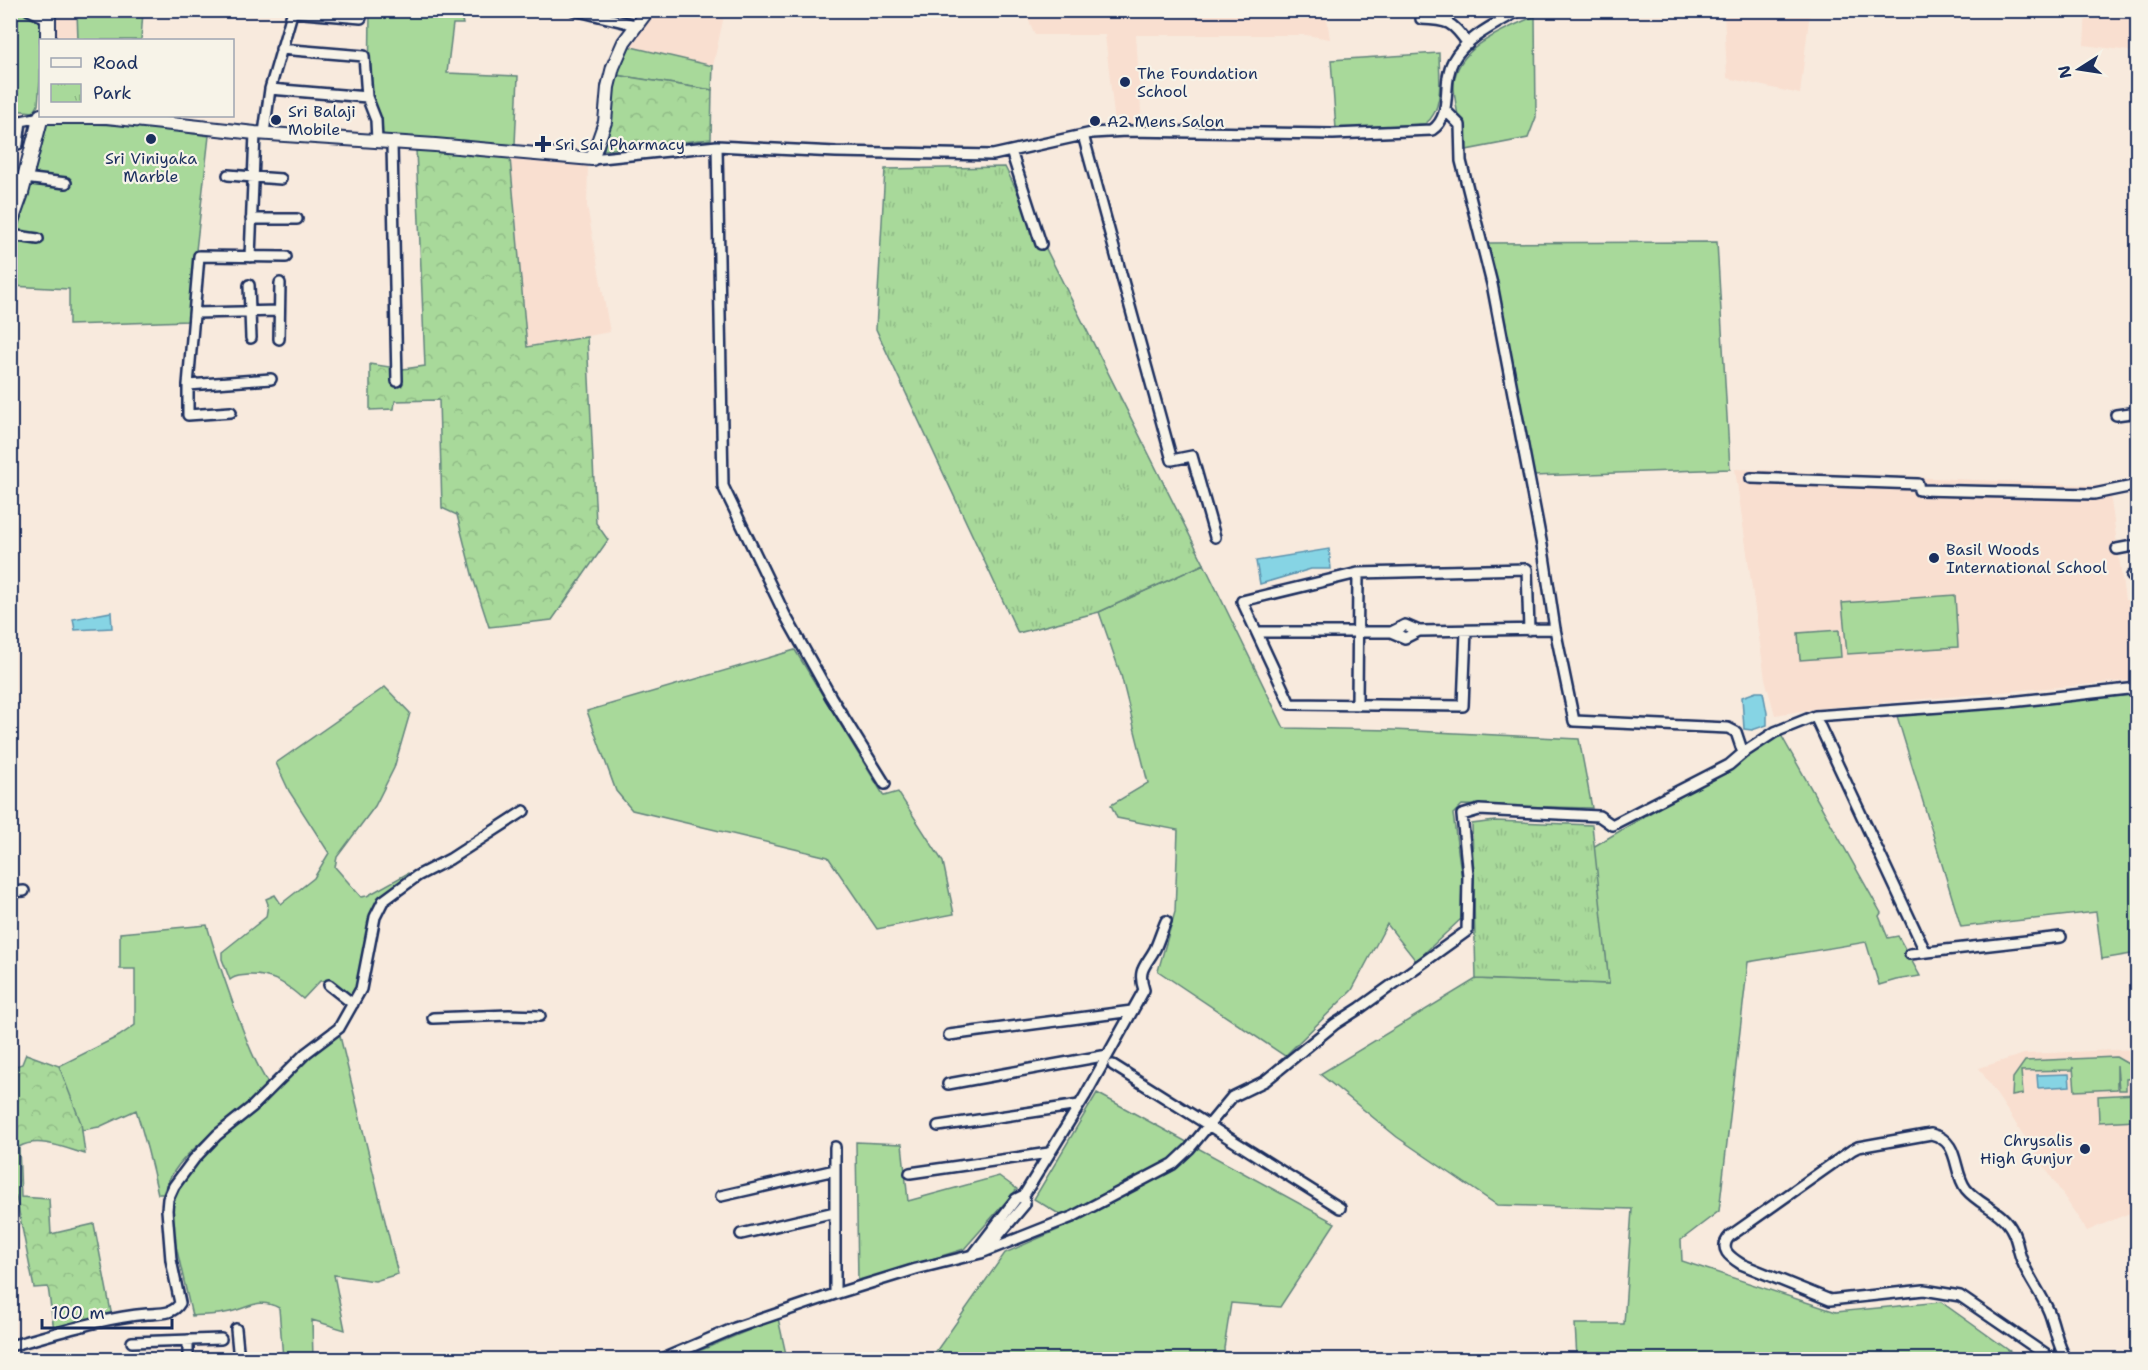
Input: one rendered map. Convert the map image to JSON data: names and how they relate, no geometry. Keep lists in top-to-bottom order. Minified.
{"places":{"other":["The Foundation School","Sri Balaji Mobile","A2 Mens Salon","Sri Viniyaka Marble","Basil Woods International School","Chrysalis High Gunjur"],"health":["Sri Sai Pharmacy"]},"legend":["Road","Park"],"scale_bar":"100 m","north":"left"}
